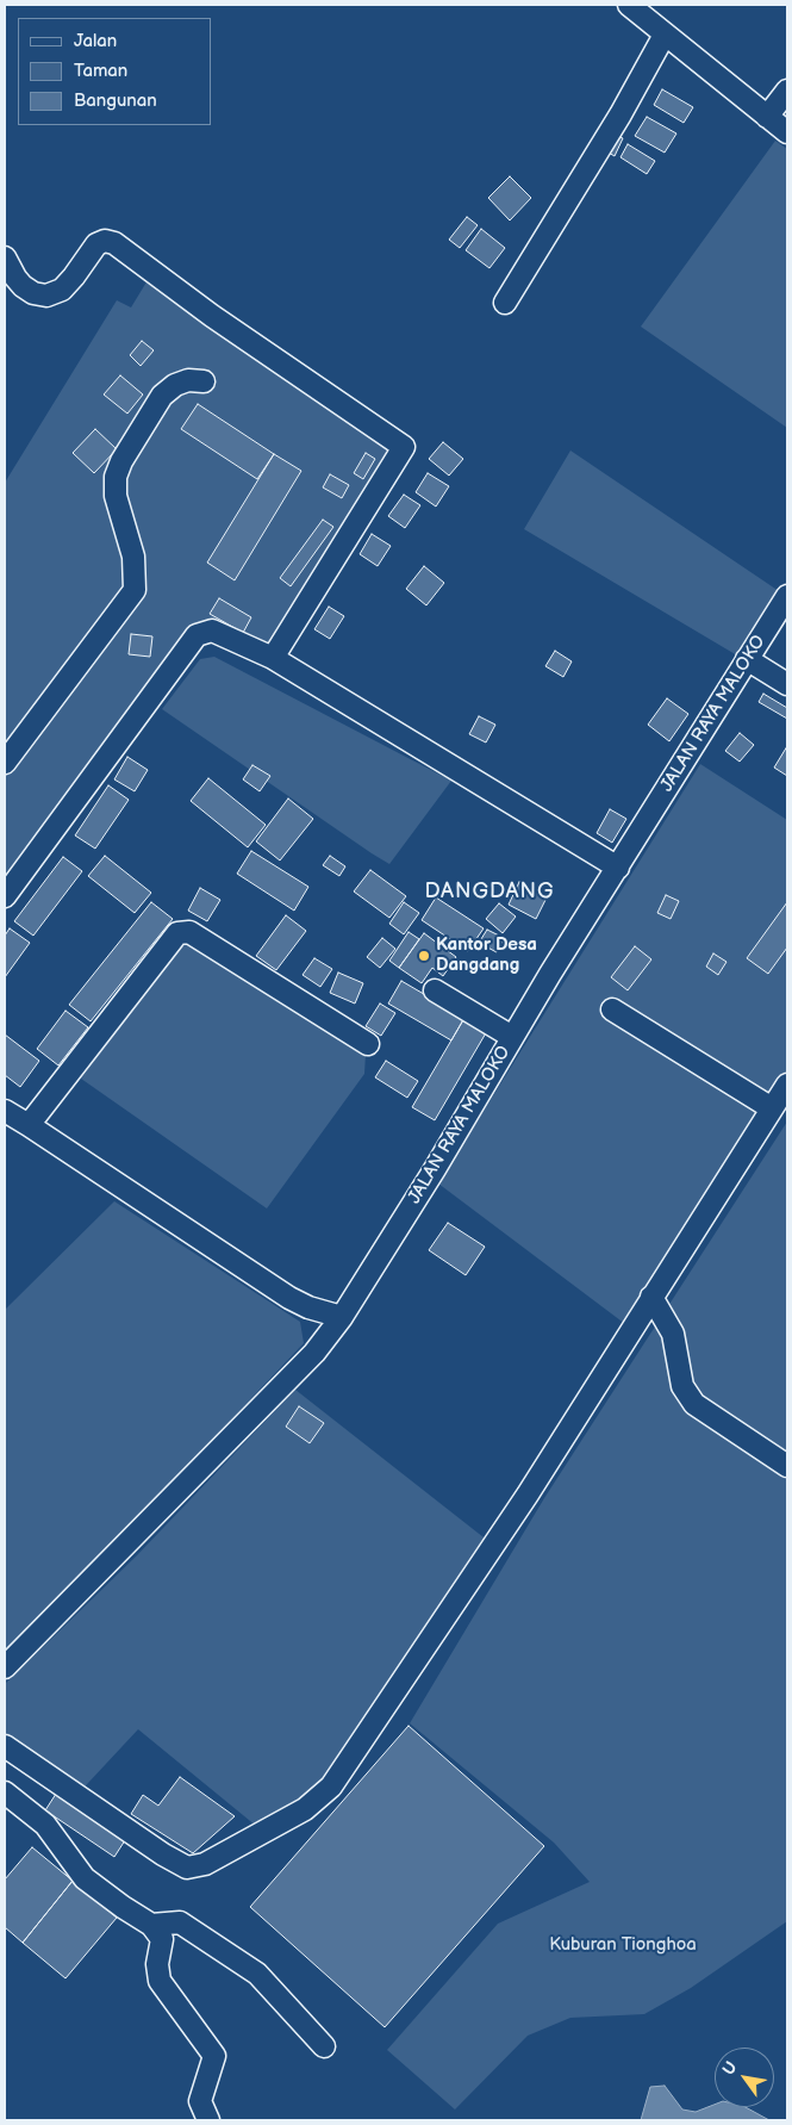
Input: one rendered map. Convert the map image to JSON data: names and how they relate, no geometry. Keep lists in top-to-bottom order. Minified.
{"streets":{"street":["JALAN RAYA MALOKO"]},"districts":["DANGDANG"],"parks":["Kuburan Tionghoa"],"places":["Kantor Desa Dangdang"],"legend":["Jalan","Taman","Bangunan"],"north":"top left"}
